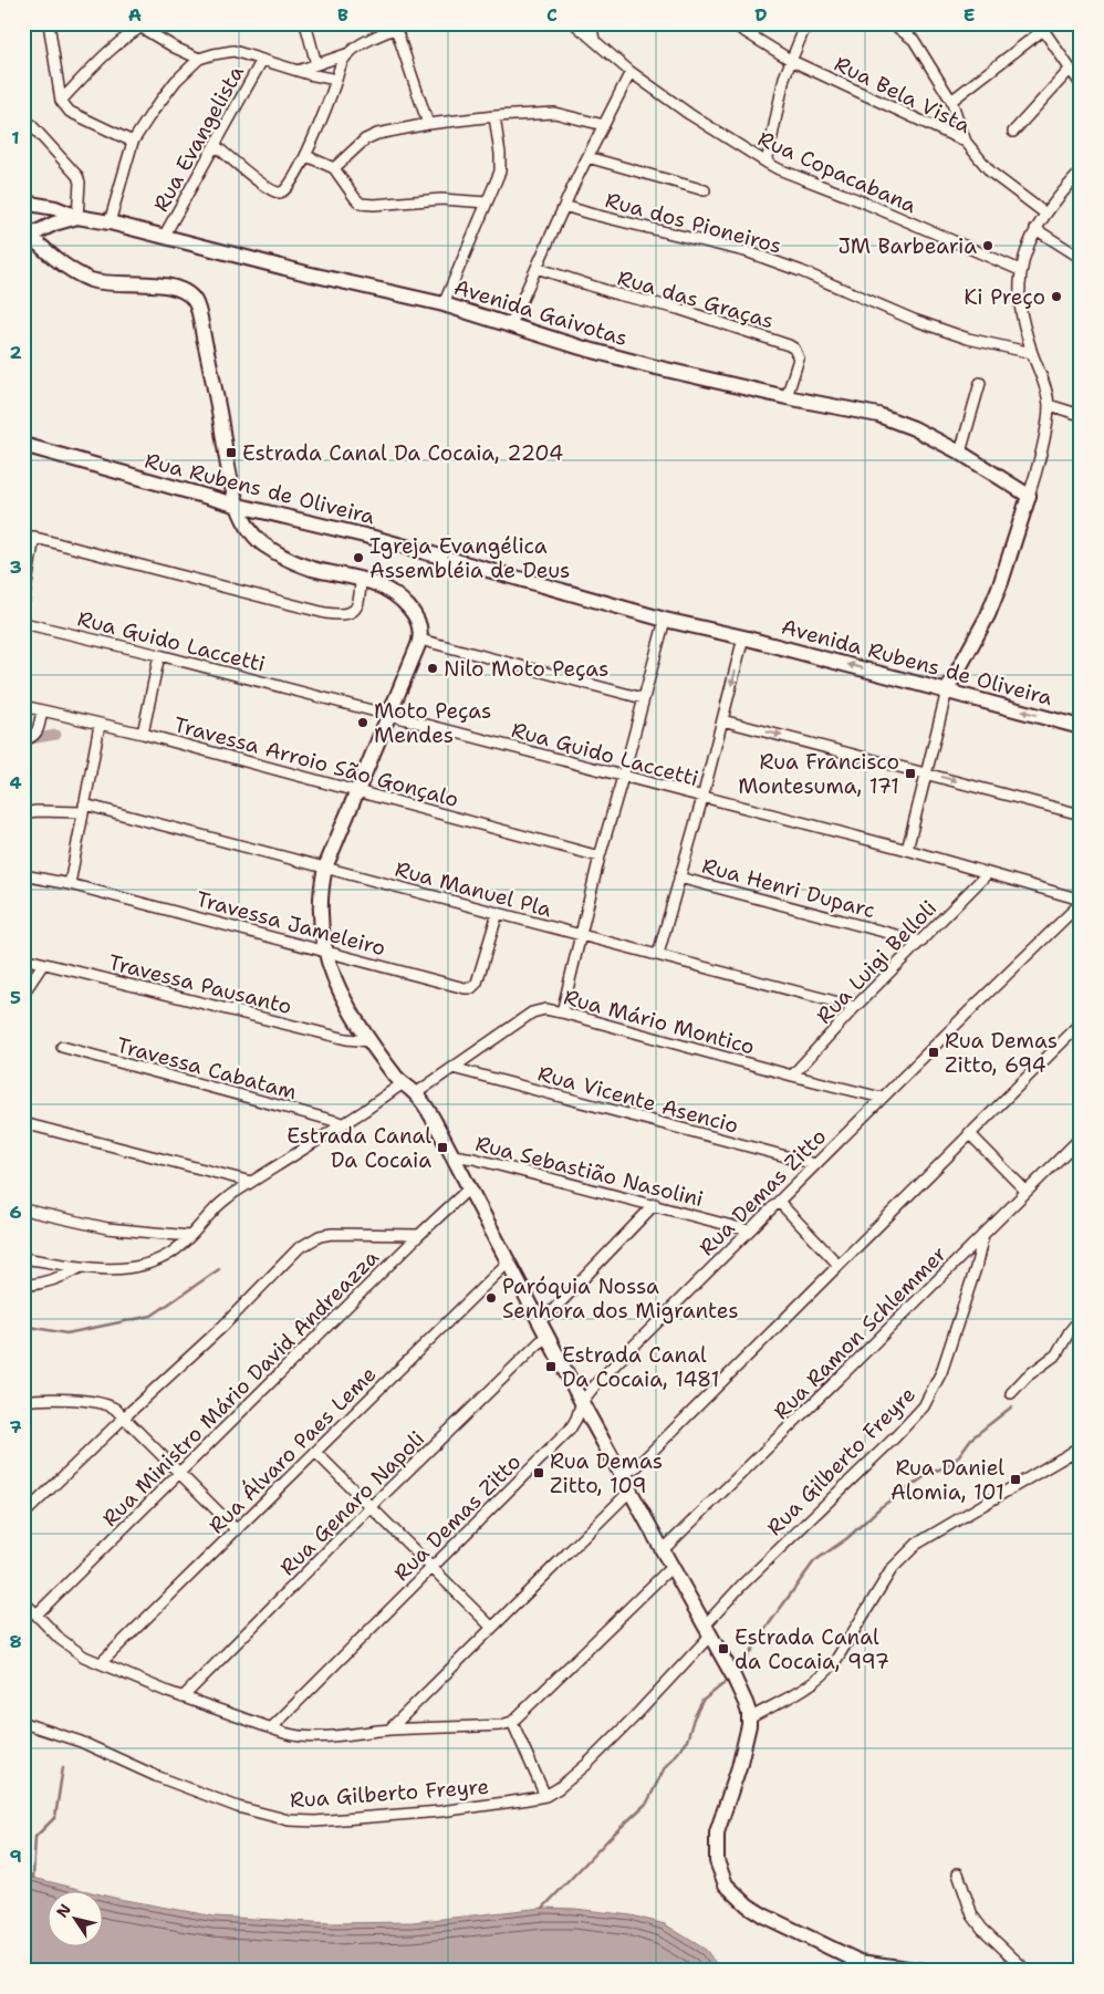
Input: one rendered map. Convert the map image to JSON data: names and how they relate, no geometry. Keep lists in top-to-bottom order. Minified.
{"streets":{"main road":["Avenida Gaivotas","Rua Rubens de Oliveira","Avenida Rubens de Oliveira"],"street":["Rua Bela Vista","Rua Evangelista","Rua Copacabana","Rua dos Pioneiros","Rua das Graças","Rua Guido Laccetti","Travessa Arroio São Gonçalo","Rua Henri Duparc","Rua Manuel Pla","Travessa Jameleiro","Rua Luigi Belloli","Travessa Pausanto","Rua Mário Montico","Travessa Cabatam","Rua Vicente Asencio","Rua Sebastião Nasolini","Rua Demas Zitto","Rua Ramon Schlemmer","Rua Ministro Mário David Andreazza","Rua Álvaro Paes Leme","Rua Gilberto Freyre","Rua Genaro Napoli"]},"crossings":[["Rua Evangelista","Avenida Gaivotas"],["Rua das Graças","Avenida Gaivotas"],["Rua Rubens de Oliveira","Avenida Rubens de Oliveira"],["Rua Guido Laccetti","Rua Luigi Belloli"],["Rua Guido Laccetti","Rua Demas Zitto"],["Rua Henri Duparc","Rua Luigi Belloli"],["Rua Manuel Pla","Travessa Jameleiro"],["Rua Manuel Pla","Rua Luigi Belloli"],["Rua Luigi Belloli","Rua Mário Montico"],["Rua Mário Montico","Rua Vicente Asencio"],["Rua Mário Montico","Rua Demas Zitto"],["Rua Vicente Asencio","Rua Demas Zitto"],["Rua Sebastião Nasolini","Rua Demas Zitto"],["Rua Ramon Schlemmer","Rua Gilberto Freyre"]],"one_way":["Avenida Rubens de Oliveira"],"places":{"other":["JM Barbearia","Ki Preço","Igreja Evangélica Assembléia de Deus","Nilo Moto Peças","Moto Peças Mendes","Paróquia Nossa Senhora dos Migrantes"],"transit":["Estrada Canal Da Cocaia, 2204","Rua Francisco Montesuma, 171","Rua Demas Zitto, 694","Estrada Canal Da Cocaia","Estrada Canal Da Cocaia, 1481","Rua Demas Zitto, 109","Rua Daniel Alomia, 101","Estrada Canal da Cocaia, 997"]},"north":"top left","grid":{"columns":["A","B","C","D","E"],"rows":["1","2","3","4","5","6","7","8","9"]}}
